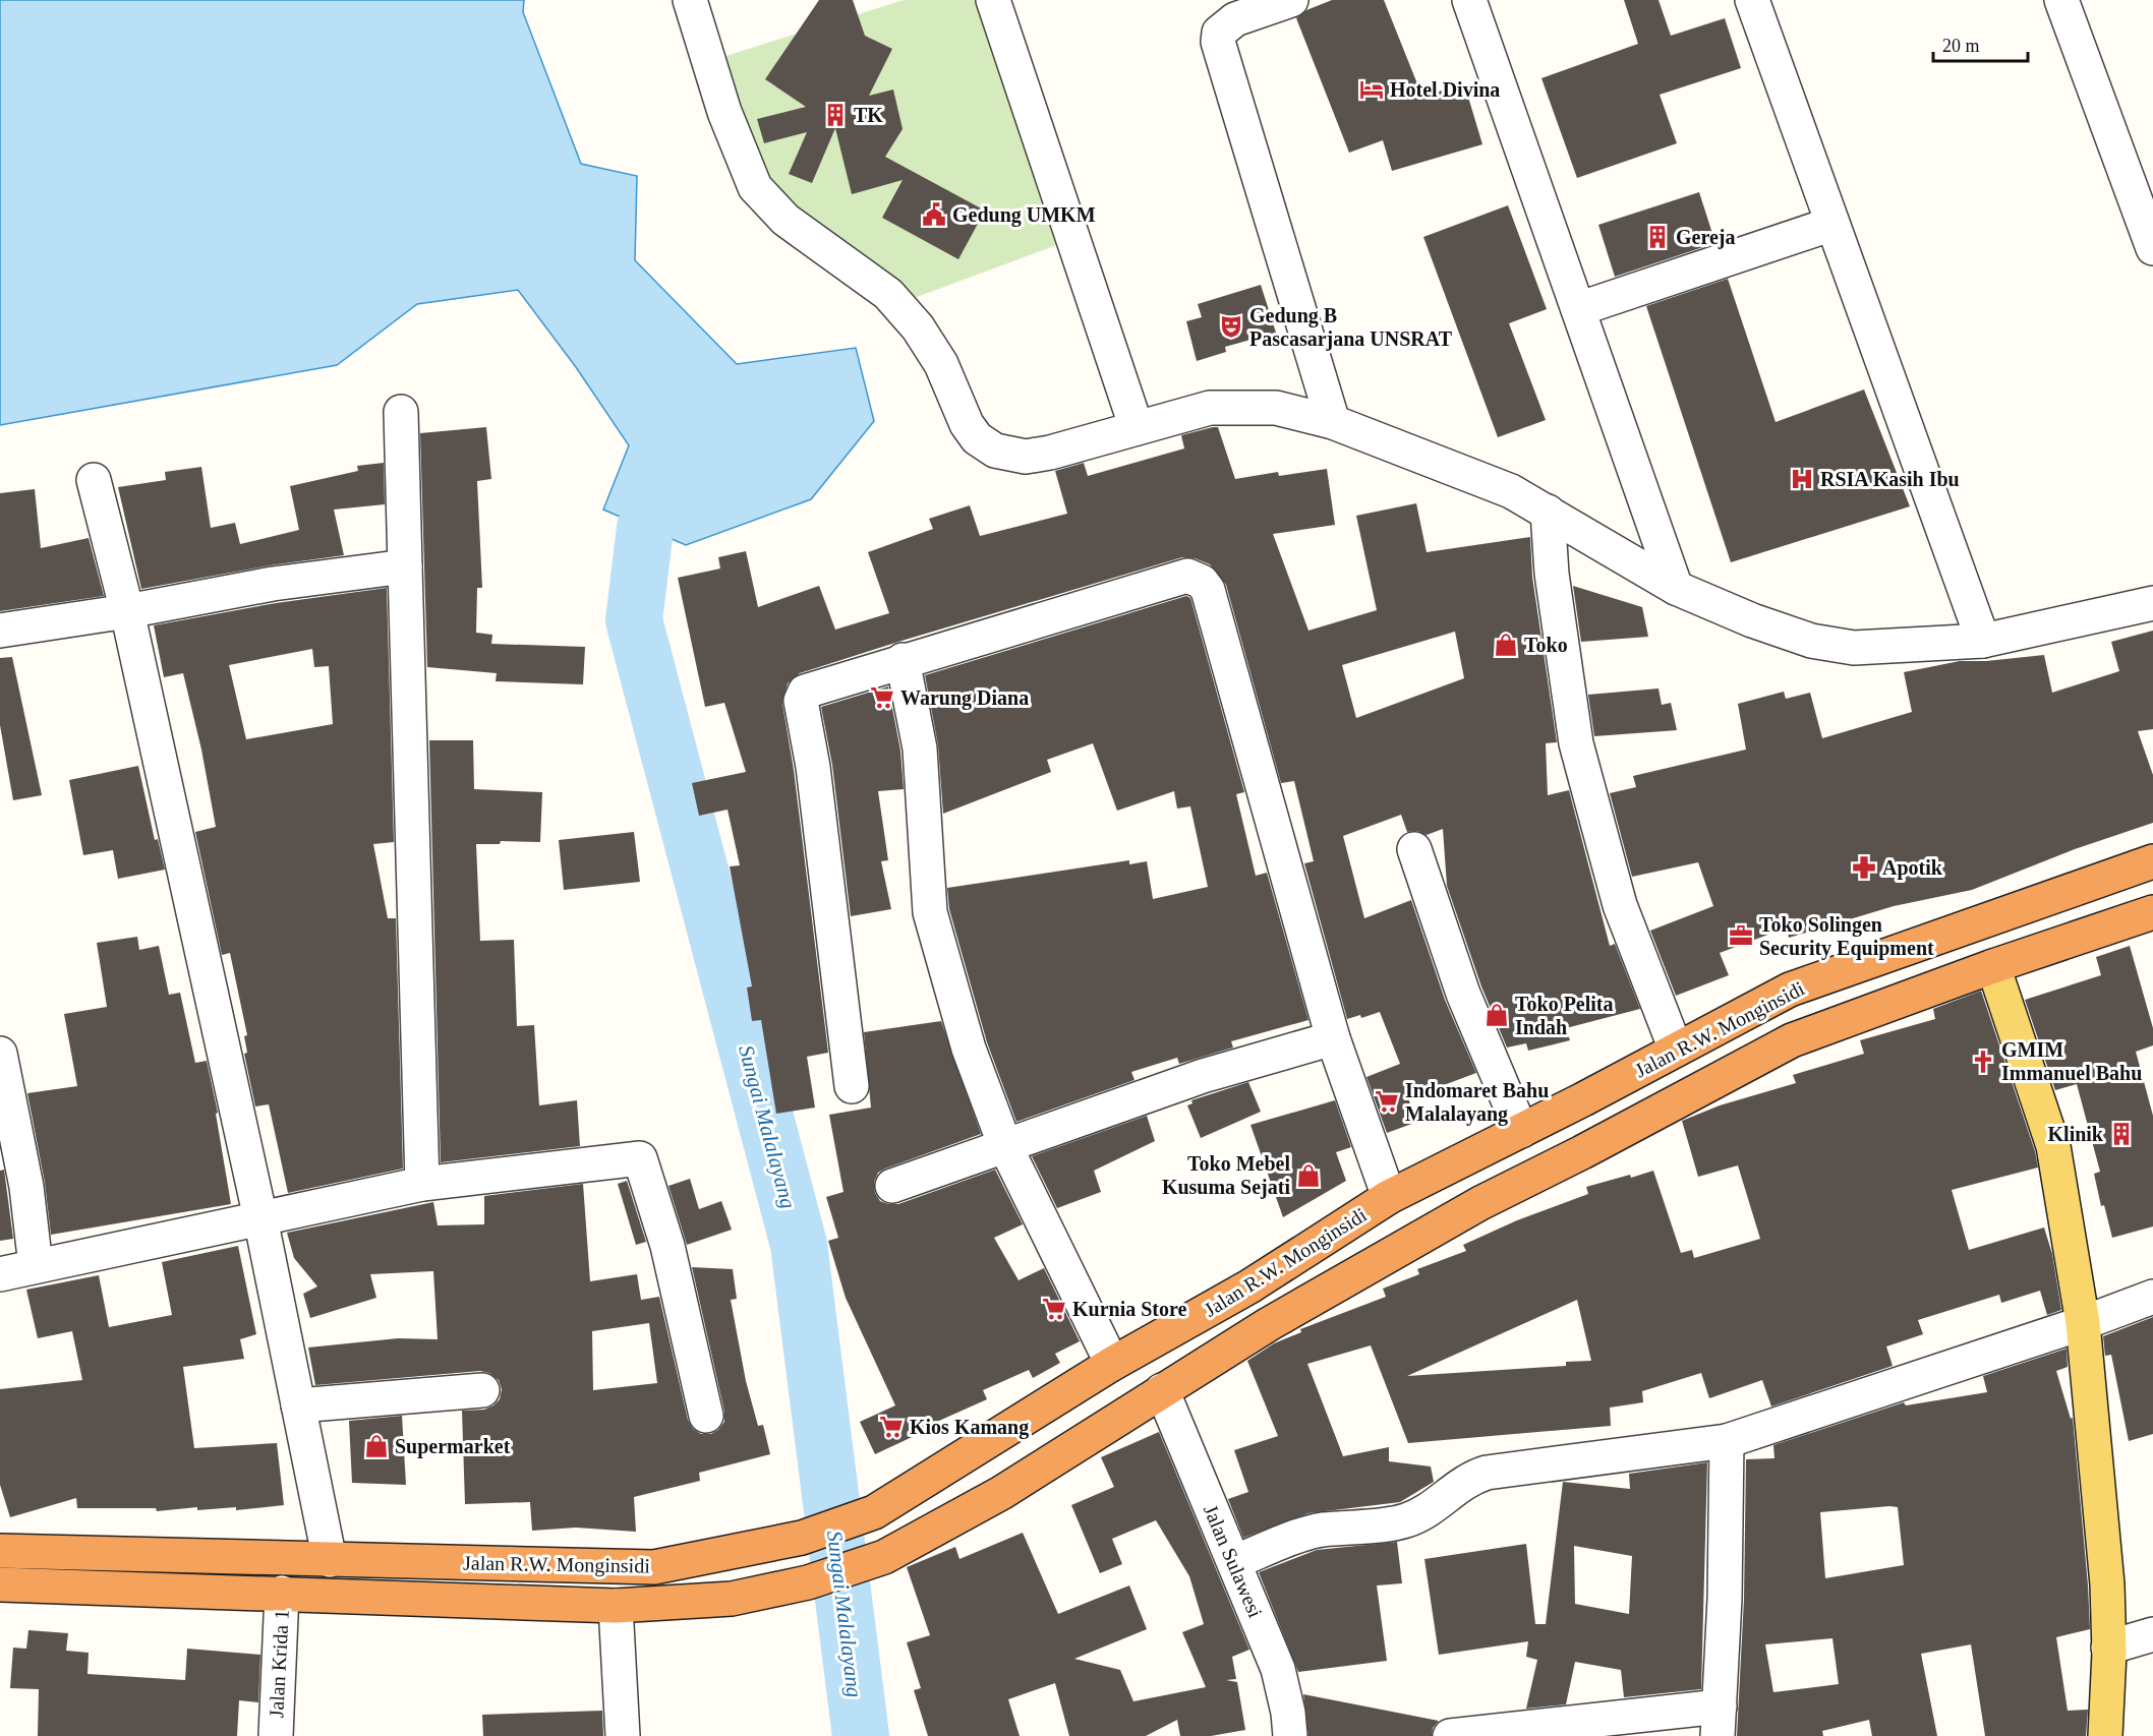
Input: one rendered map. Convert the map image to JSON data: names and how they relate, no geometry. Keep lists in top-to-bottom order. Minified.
{"streets":{"highway":["Jalan R.W. Monginsidi"],"street":["Jalan Sulawesi","Jalan Krida 1"]},"crossings":[["Jalan R.W. Monginsidi","Jalan Sulawesi"],["Jalan R.W. Monginsidi","Jalan Krida 1"]],"water":["Sungai Malalayang"],"places":{"hotel":["Hotel Divina"],"building":["TK","Gereja","Klinik"],"public building":["Gedung UMKM"],"theatre":["Gedung B Pascasarjana UNSRAT"],"hospital":["RSIA Kasih Ibu"],"shop":["Toko","Toko Pelita Indah","Toko Mebel Kusuma Sejati","Supermarket"],"supermarket":["Warung Diana","Indomaret Bahu Malalayang","Kurnia Store","Kios Kamang"],"pharmacy":["Apotik"],"office":["Toko Solingen Security Equipment"],"church":["GMIM Immanuel Bahu"]},"scale_bar":"20 m"}
